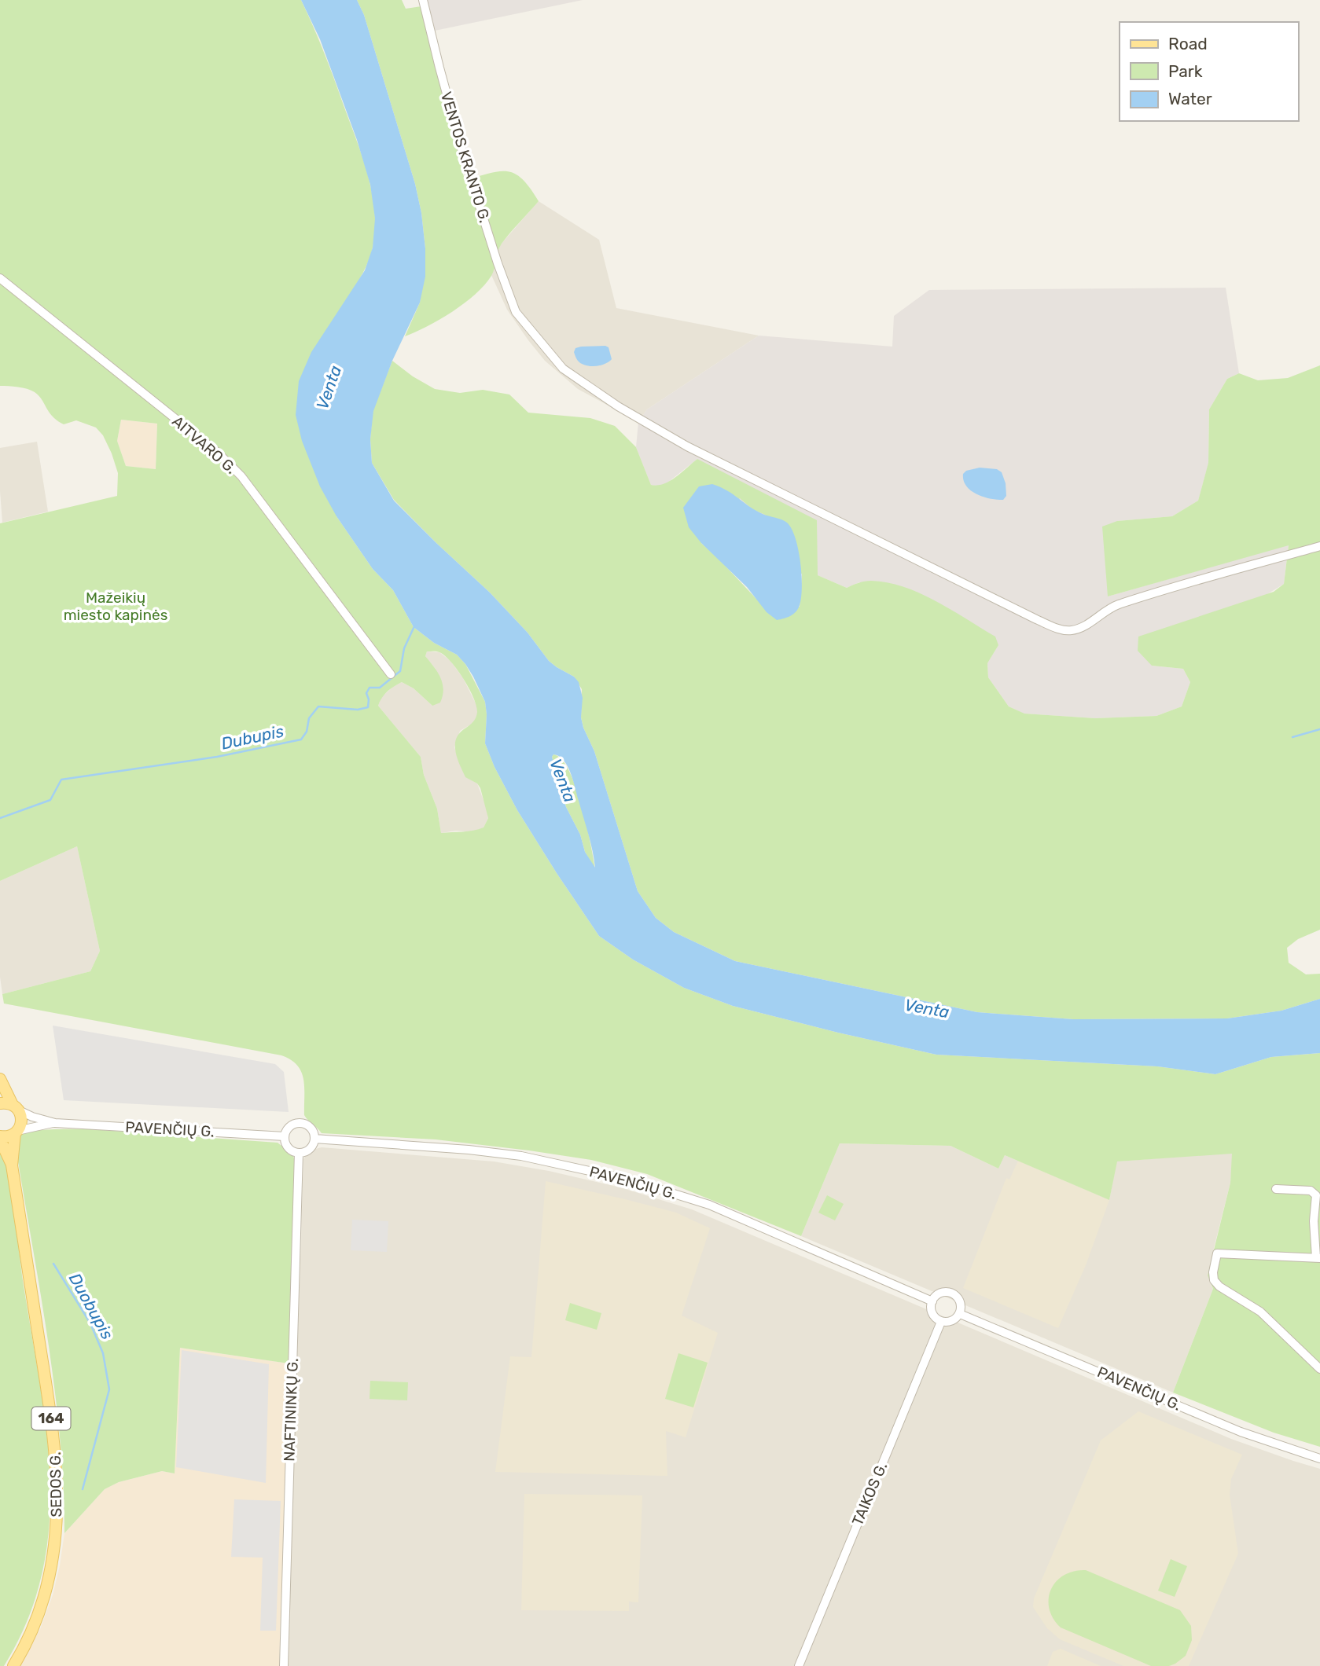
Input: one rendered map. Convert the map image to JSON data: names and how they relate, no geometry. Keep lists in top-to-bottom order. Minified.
{"streets":{"main road":["164","SEDOS G."],"street":["VENTOS KRANTO G.","AITVARO G.","PAVENČIŲ G.","NAFTININKŲ G.","TAIKOS G."]},"crossings":[["PAVENČIŲ G.","NAFTININKŲ G."],["PAVENČIŲ G.","164"],["PAVENČIŲ G.","SEDOS G."],["PAVENČIŲ G.","TAIKOS G."],["164","SEDOS G."]],"water":["Venta","Dubupis","Duobupis"],"parks":["Mažeikių miesto kapinės"],"legend":["Road","Park","Water"]}
